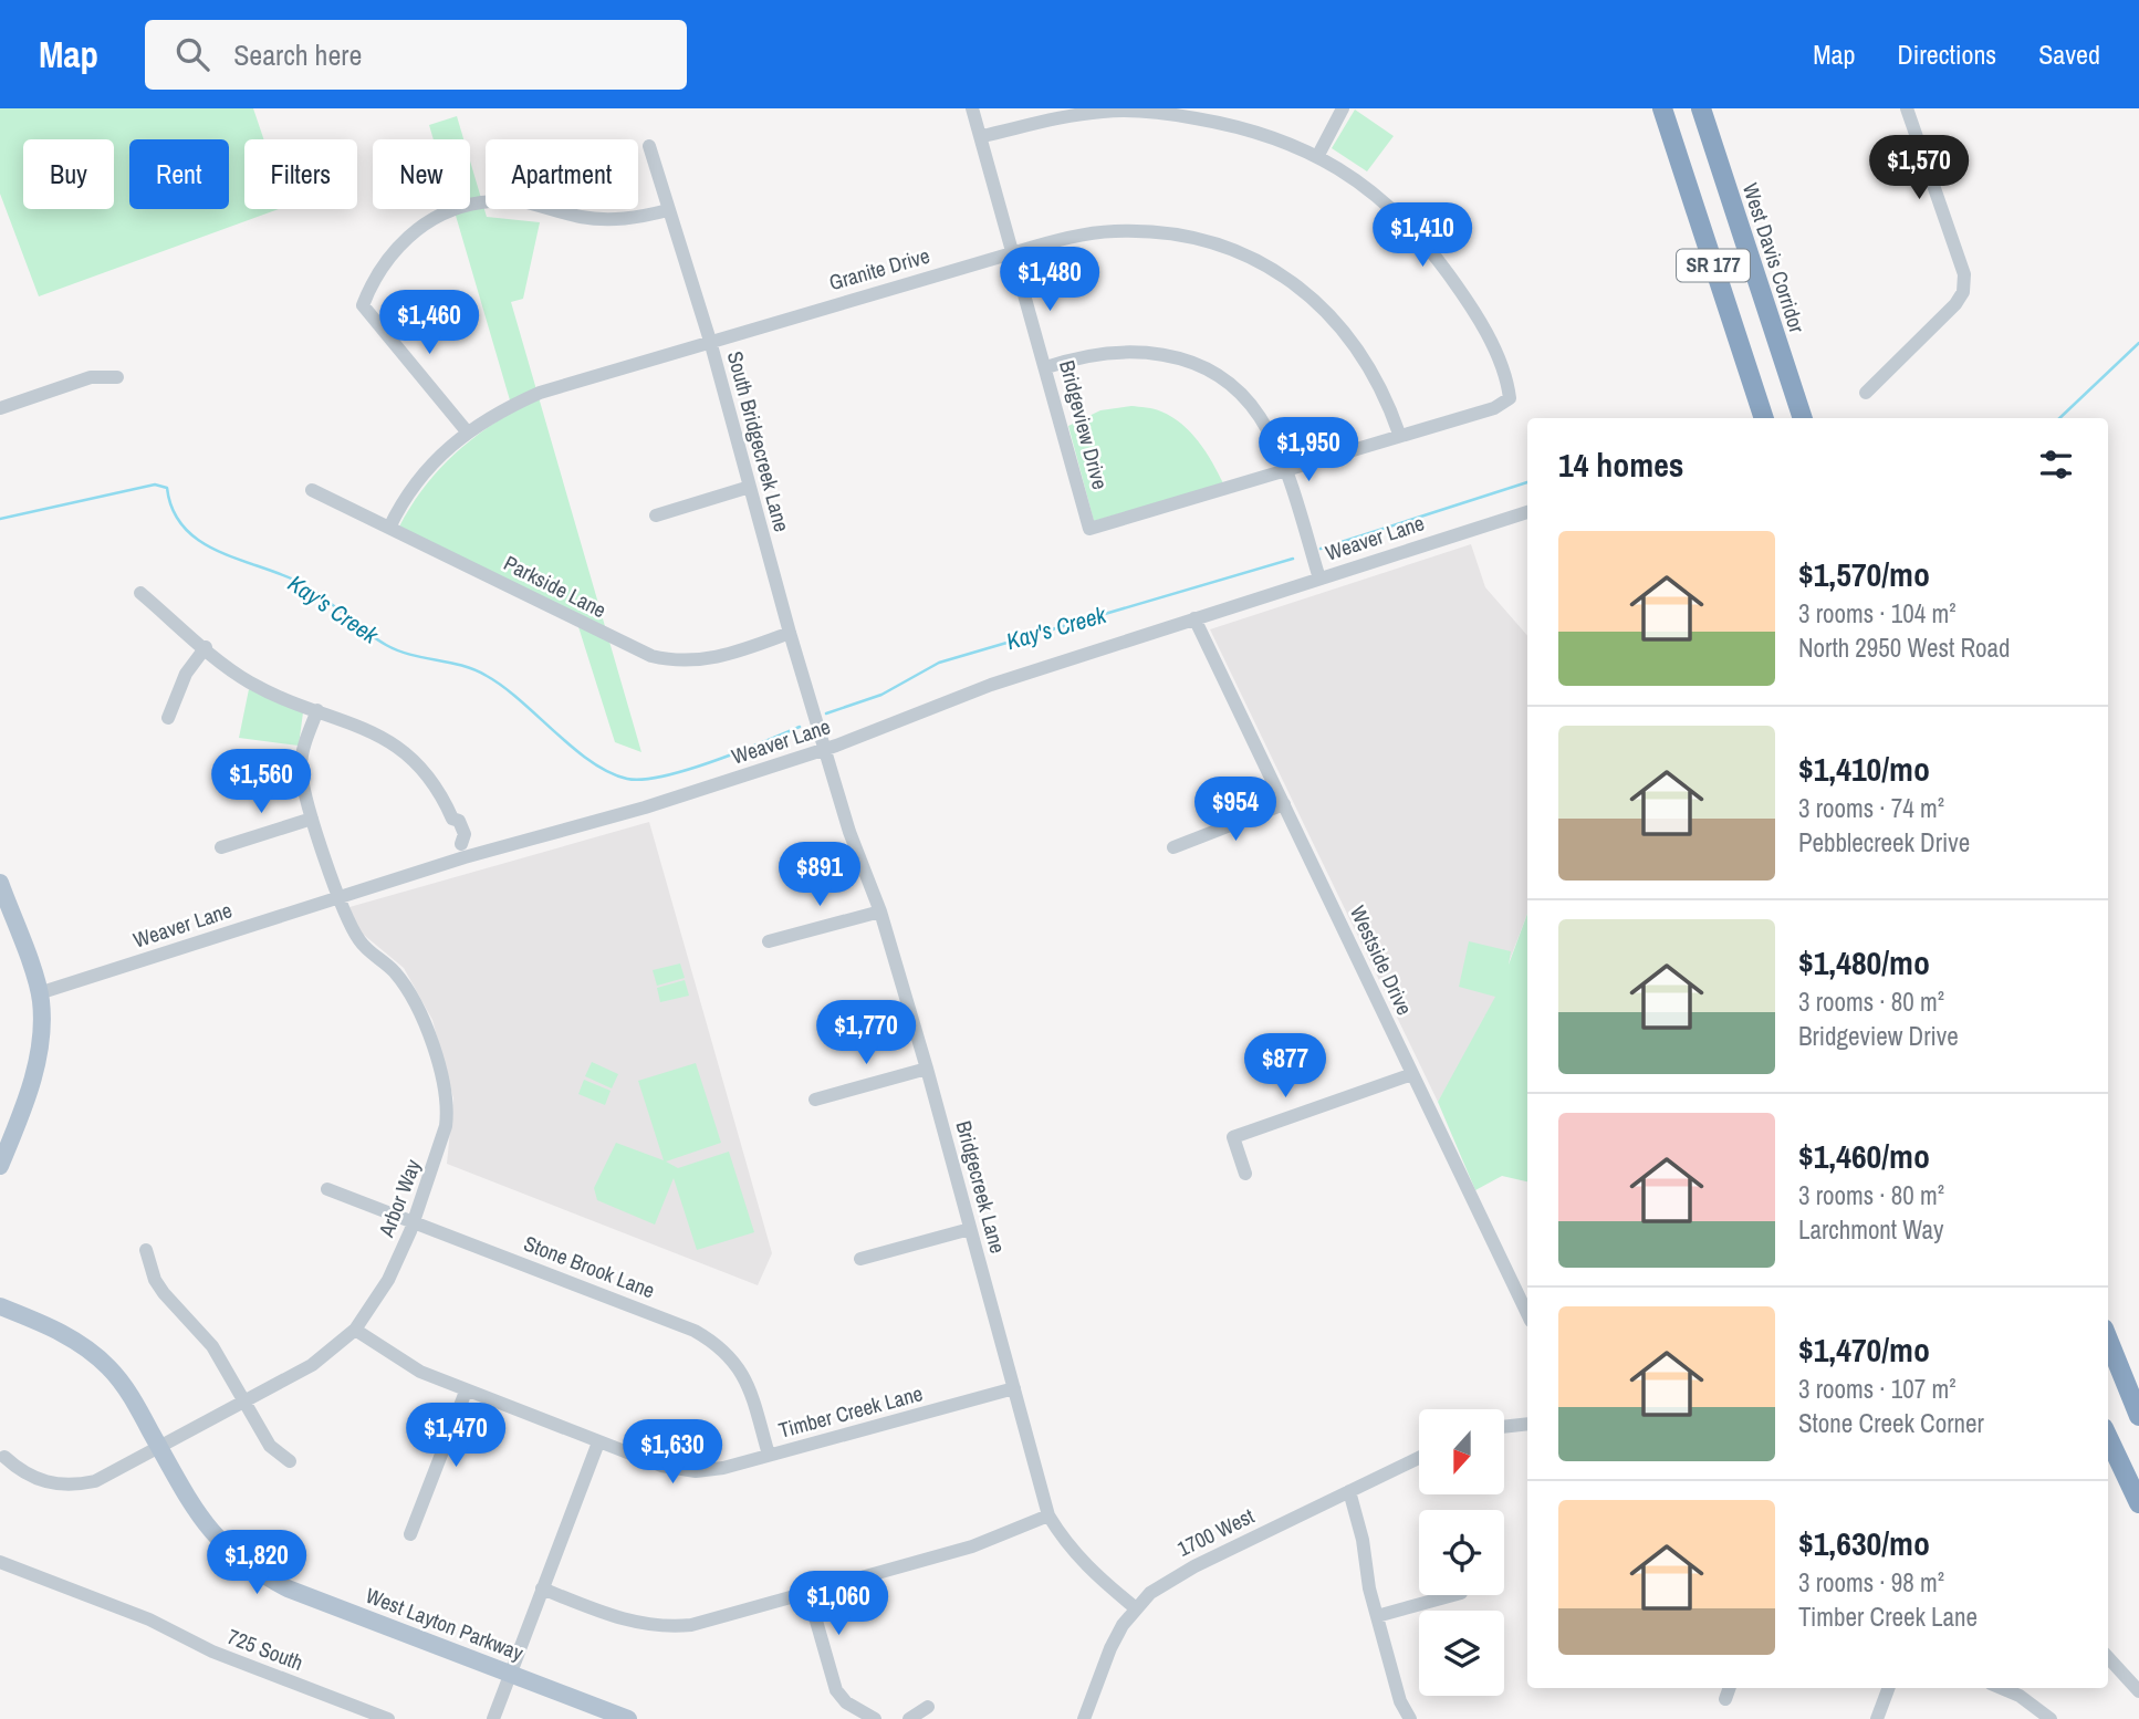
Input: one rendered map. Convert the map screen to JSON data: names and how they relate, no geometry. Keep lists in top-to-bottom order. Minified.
{"streets":{"highway":["West Davis Corridor","SR 177"],"main road":["West Layton Parkway"],"street":["Granite Drive","Bridgeview Drive","South Bridgecreek Lane","Weaver Lane","Parkside Lane","Westside Drive","Bridgecreek Lane","Arbor Way","Stone Brook Lane","Timber Creek Lane","1700 West","725 South"]},"crossings":[["Granite Drive","Bridgeview Drive"],["Granite Drive","South Bridgecreek Lane"],["Granite Drive","Parkside Lane"],["South Bridgecreek Lane","Weaver Lane"],["South Bridgecreek Lane","Parkside Lane"],["South Bridgecreek Lane","Bridgecreek Lane"],["Weaver Lane","Westside Drive"],["Weaver Lane","Bridgecreek Lane"],["Weaver Lane","Arbor Way"],["Bridgecreek Lane","Timber Creek Lane"],["Bridgecreek Lane","1700 West"],["Arbor Way","Stone Brook Lane"],["Arbor Way","Timber Creek Lane"],["Arbor Way","West Layton Parkway"],["Stone Brook Lane","Timber Creek Lane"]],"water":["Kay's Creek"],"north":"bottom","page":{"header":"Map","search":"Search here","nav":["Map","Directions","Saved"],"price":["$1,570","$1,410","$1,480","$1,460","$1,950","$1,560","$954","$891","$1,770","$877","$1,470","$1,630","$1,820","$1,060"],"chip":["Buy","Rent","Filters","New","Apartment"],"heading":"14 homes","list":[{"name":"$1,570/mo","note":"3 rooms · 104 m² · North 2950 West Road"},{"name":"$1,410/mo","note":"3 rooms · 74 m² · Pebblecreek Drive"},{"name":"$1,480/mo","note":"3 rooms · 80 m² · Bridgeview Drive"},{"name":"$1,460/mo","note":"3 rooms · 80 m² · Larchmont Way"},{"name":"$1,470/mo","note":"3 rooms · 107 m² · Stone Creek Corner"},{"name":"$1,630/mo","note":"3 rooms · 98 m² · Timber Creek Lane"}]}}
